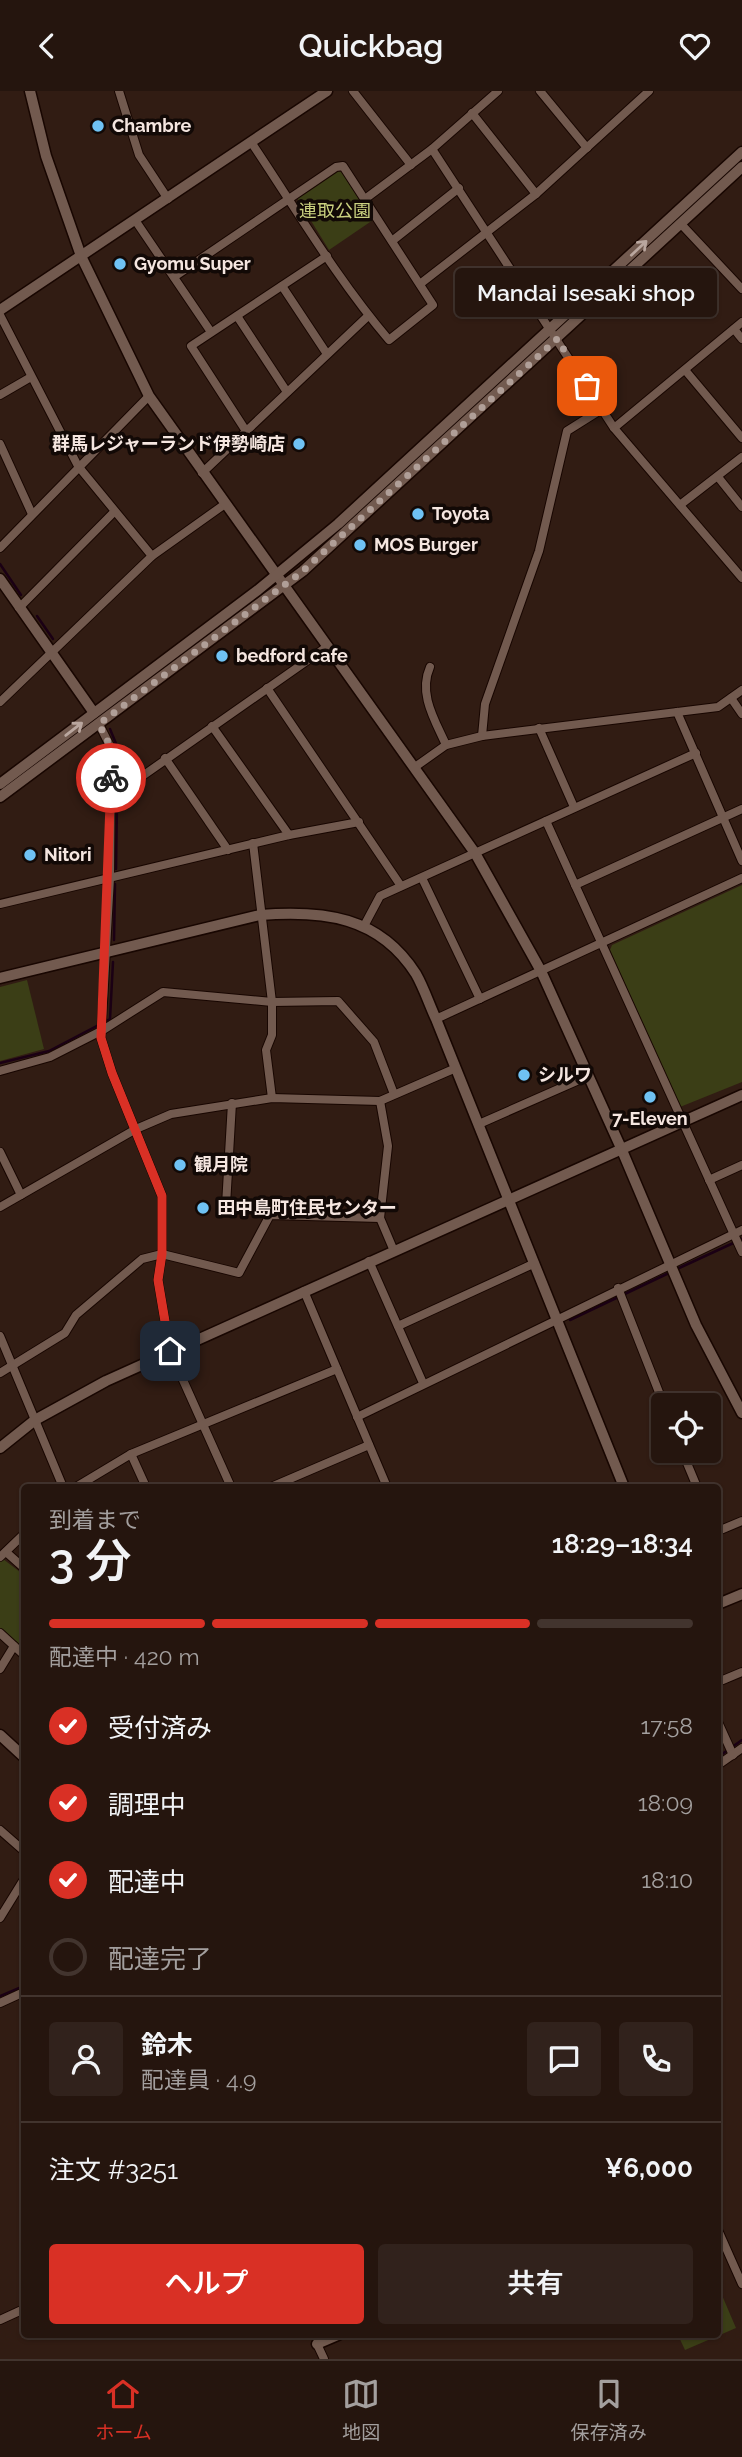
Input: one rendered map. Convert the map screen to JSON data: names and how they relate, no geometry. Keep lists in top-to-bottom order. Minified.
{"parks":["連取公園"],"places":["Chambre","Gyomu Super","Mandai Isesaki shop","群馬レジャーランド伊勢崎店","Toyota","MOS Burger","bedford cafe","Nitori","シルワ","7-Eleven","観月院","田中島町住民センター"],"page":{"header":"Quickbag","bubble":"Mandai Isesaki shop","heading":["3 分","到着まで","18:29–18:34"],"panel":["鈴木","配達員 · 4.9","注文 #3251","¥6,000"],"bar":"配達中 · 420 m","list":[["受付済み","17:58"],["調理中","18:09"],["配達中","18:10"],"配達完了"],"buttons":["ヘルプ","共有"],"tabs":["ホーム","地図","保存済み"]}}
